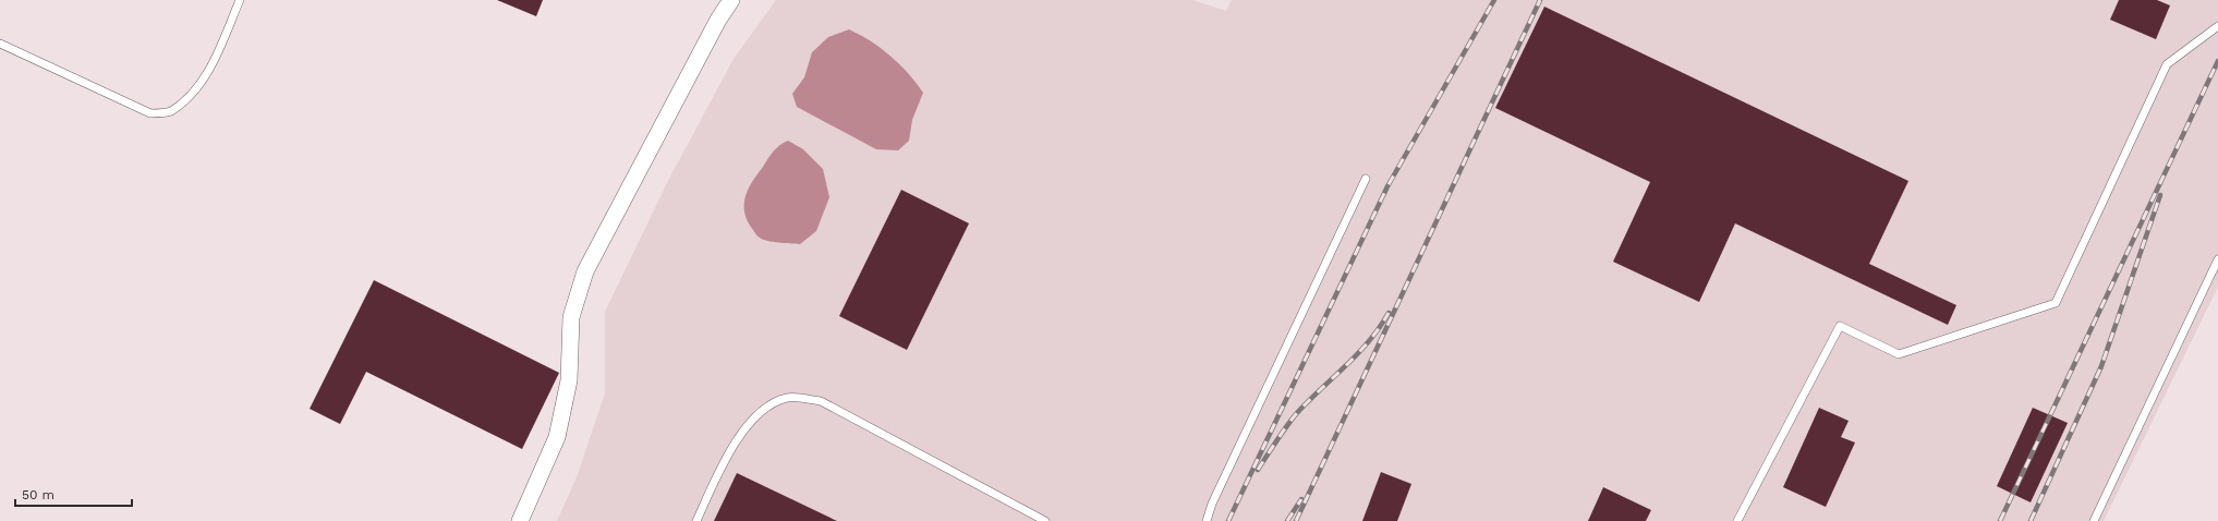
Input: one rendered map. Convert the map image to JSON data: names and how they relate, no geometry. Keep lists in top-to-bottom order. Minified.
{"scale_bar":"50 m"}
